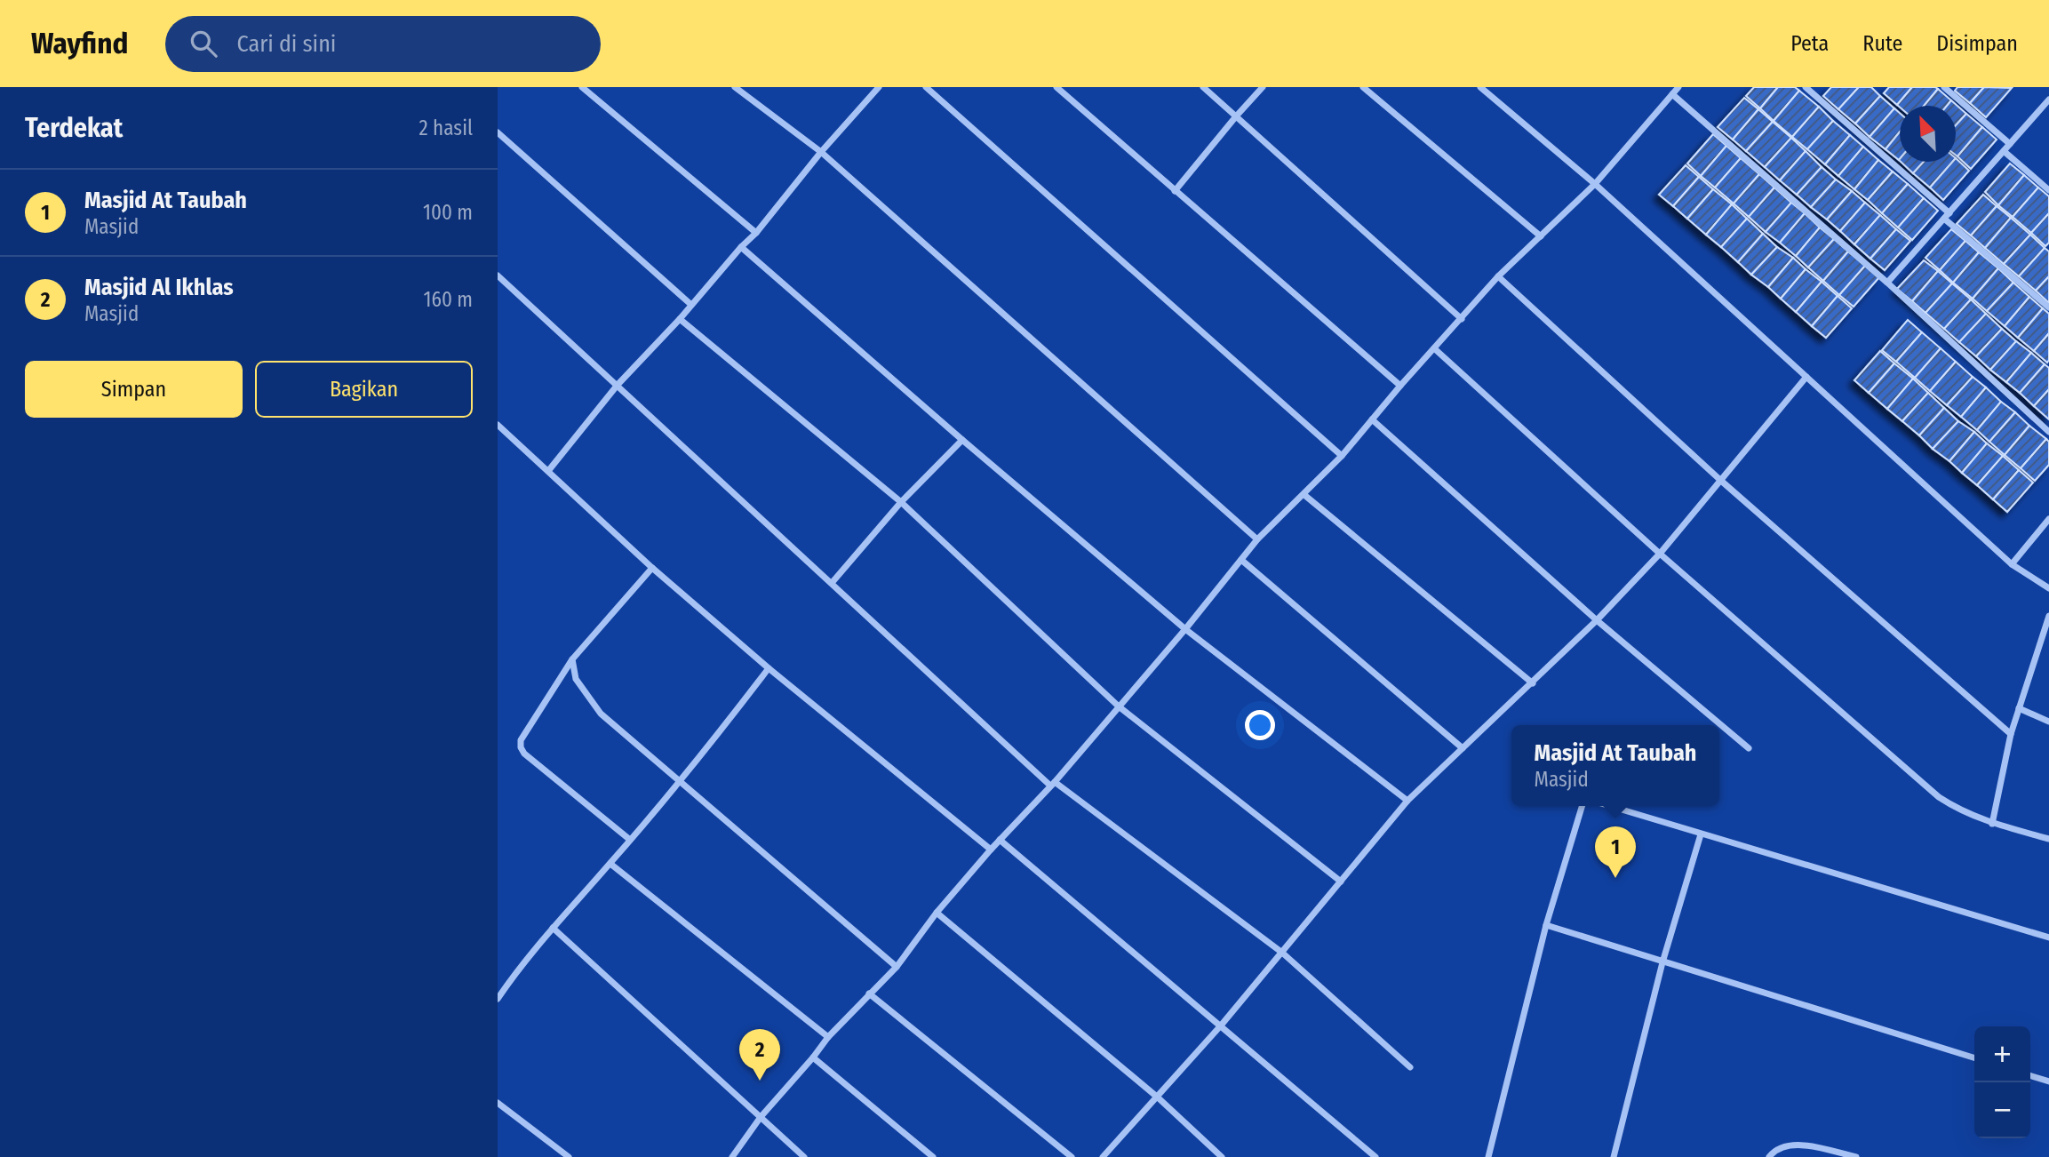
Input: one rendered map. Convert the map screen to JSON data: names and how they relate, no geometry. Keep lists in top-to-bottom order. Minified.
{"north":"top left","page":{"header":"Wayfind","search":"Cari di sini","nav":["Peta","Rute","Disimpan"],"heading":["Terdekat","2 hasil"],"list":[{"mark":"1","name":"Masjid At Taubah","note":"Masjid","value":"100 m"},{"mark":"2","name":"Masjid Al Ikhlas","note":"Masjid","value":"160 m"}],"buttons":["Simpan","Bagikan"],"popup":["Masjid At Taubah","Masjid"],"pins":["1","2"],"map_buttons":["+","−"]}}
